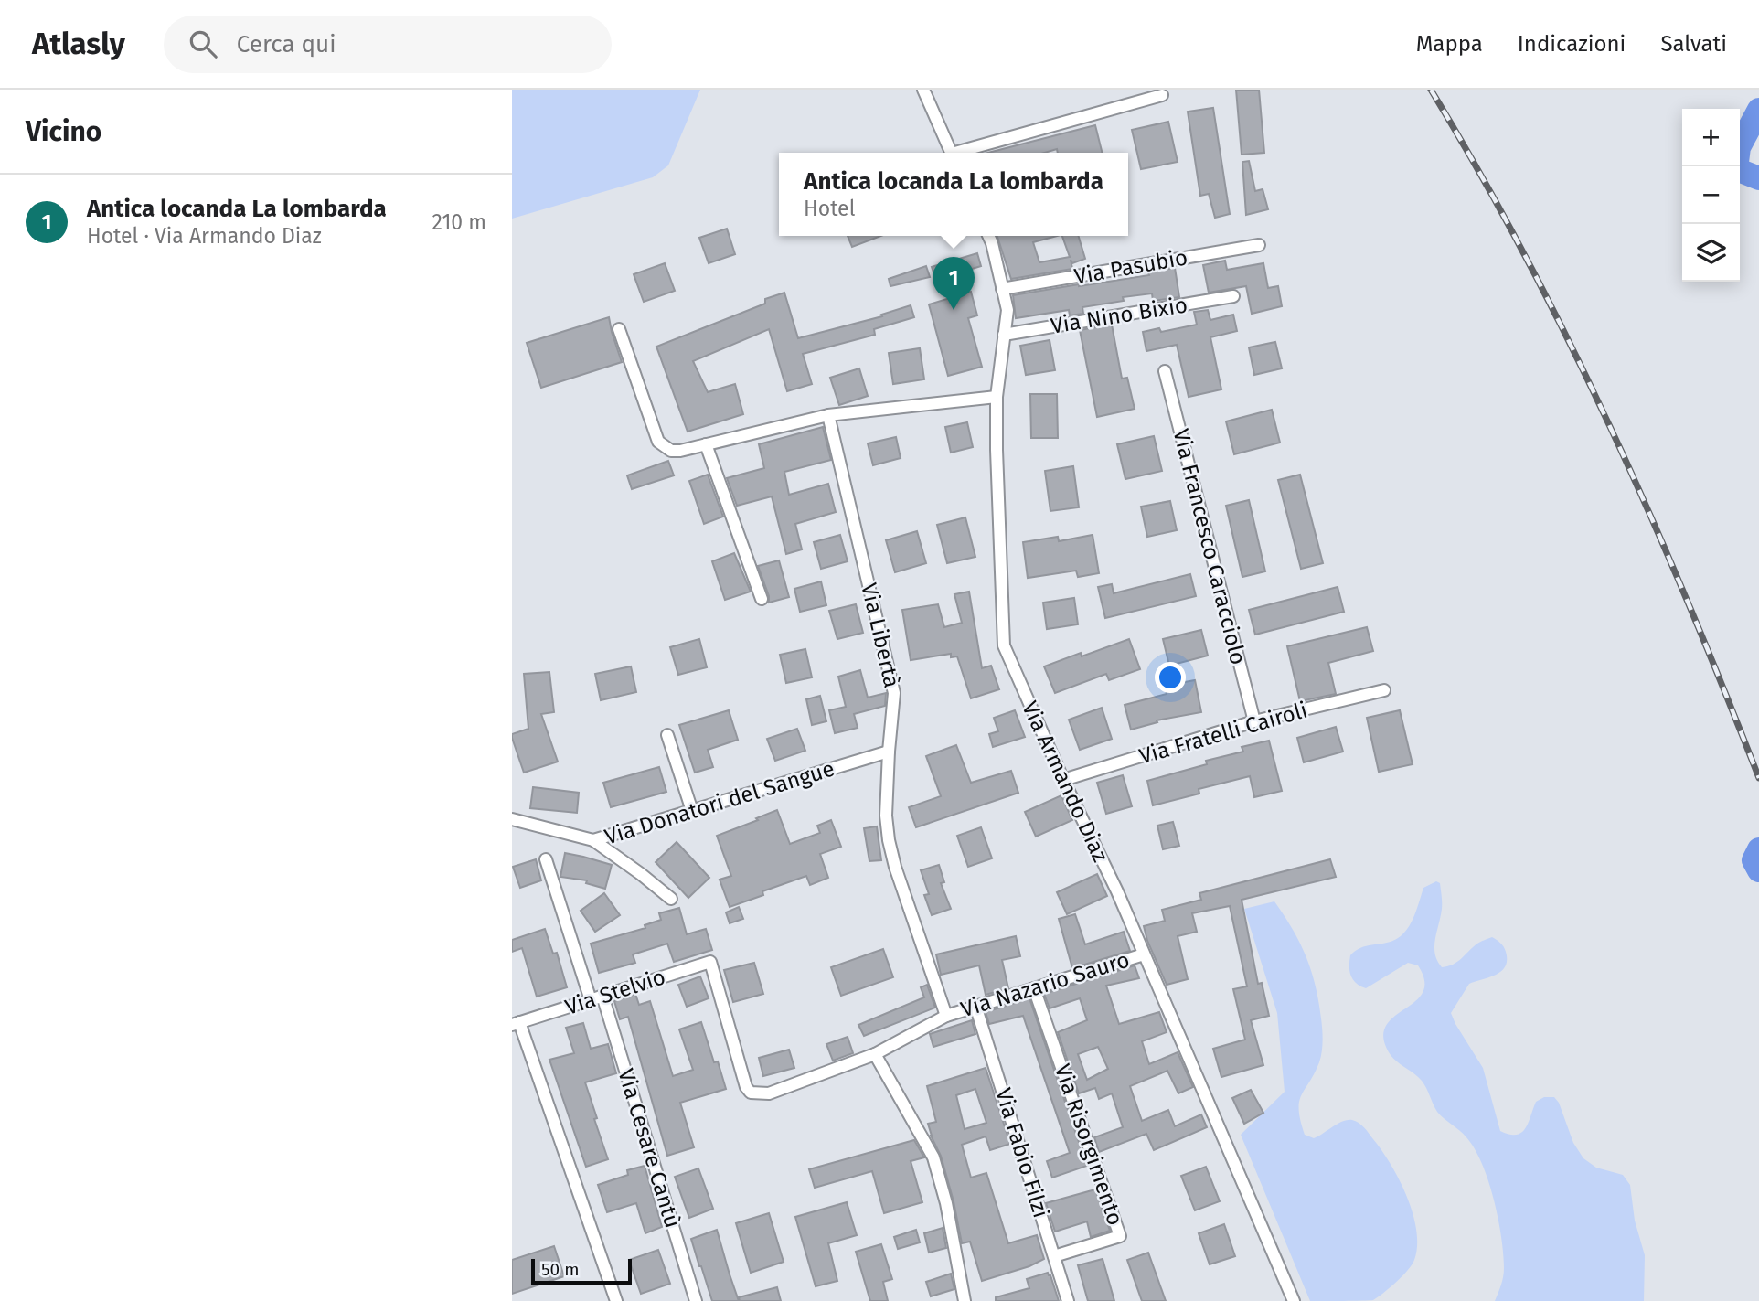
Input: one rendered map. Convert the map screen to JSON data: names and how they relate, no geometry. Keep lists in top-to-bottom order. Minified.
{"streets":{"street":["Via Pasubio","Via Nino Bixio","Via Francesco Caracciolo","Via Libertà","Via Fratelli Cairoli","Via Armando Diaz","Via Donatori del Sangue","Via Nazario Sauro","Via Stelvio","Via Risorgimento","Via Cesare Cantù","Via Fabio Filzi"]},"crossings":[["Via Pasubio","Via Armando Diaz"],["Via Nino Bixio","Via Armando Diaz"],["Via Francesco Caracciolo","Via Fratelli Cairoli"],["Via Libertà","Via Donatori del Sangue"],["Via Libertà","Via Nazario Sauro"],["Via Fratelli Cairoli","Via Armando Diaz"],["Via Armando Diaz","Via Nazario Sauro"],["Via Nazario Sauro","Via Stelvio"],["Via Nazario Sauro","Via Risorgimento"],["Via Nazario Sauro","Via Fabio Filzi"],["Via Stelvio","Via Cesare Cantù"],["Via Risorgimento","Via Fabio Filzi"]],"scale_bar":"50 m","page":{"header":"Atlasly","search":"Cerca qui","nav":["Mappa","Indicazioni","Salvati"],"heading":"Vicino","map_buttons":["+","−"],"popup":["Antica locanda La lombarda","Hotel"],"list":[{"mark":"1","name":"Antica locanda La lombarda","note":"Hotel · Via Armando Diaz","value":"210 m"}],"pins":"1","scale":"50 m"}}
